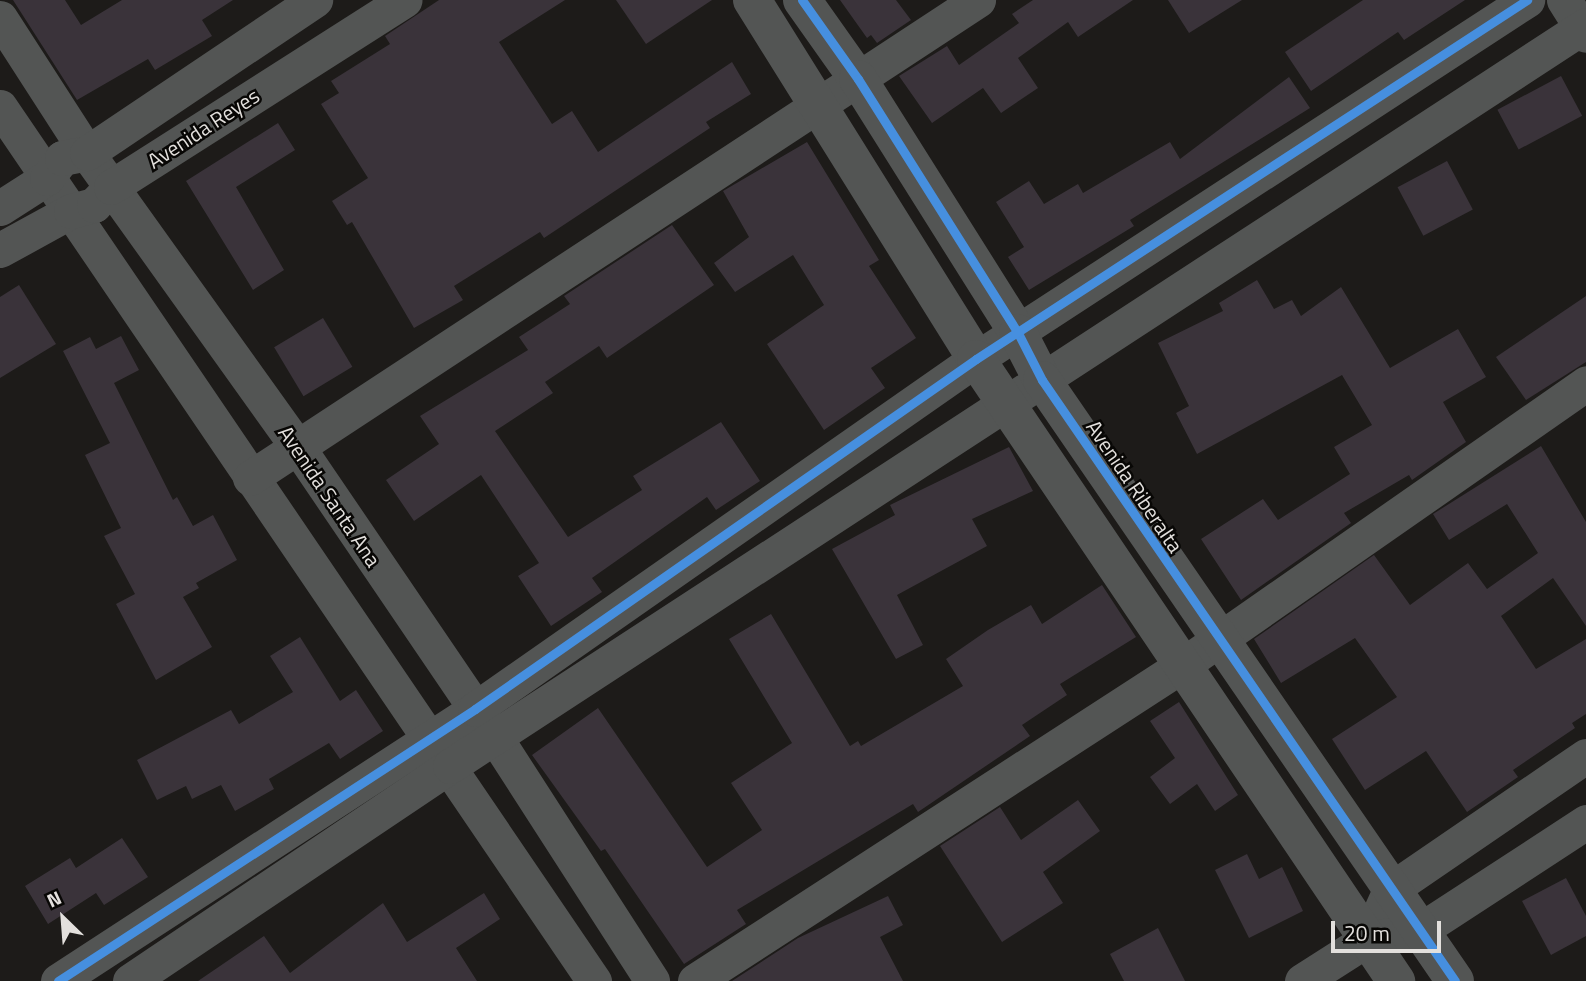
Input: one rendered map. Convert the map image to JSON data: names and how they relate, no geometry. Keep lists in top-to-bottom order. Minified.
{"streets":{"street":["Avenida Reyes","Avenida Riberalta","Avenida Santa Ana"]},"crossings":[["Avenida Reyes","Avenida Santa Ana"]],"scale_bar":"20 m","north":"top left"}
